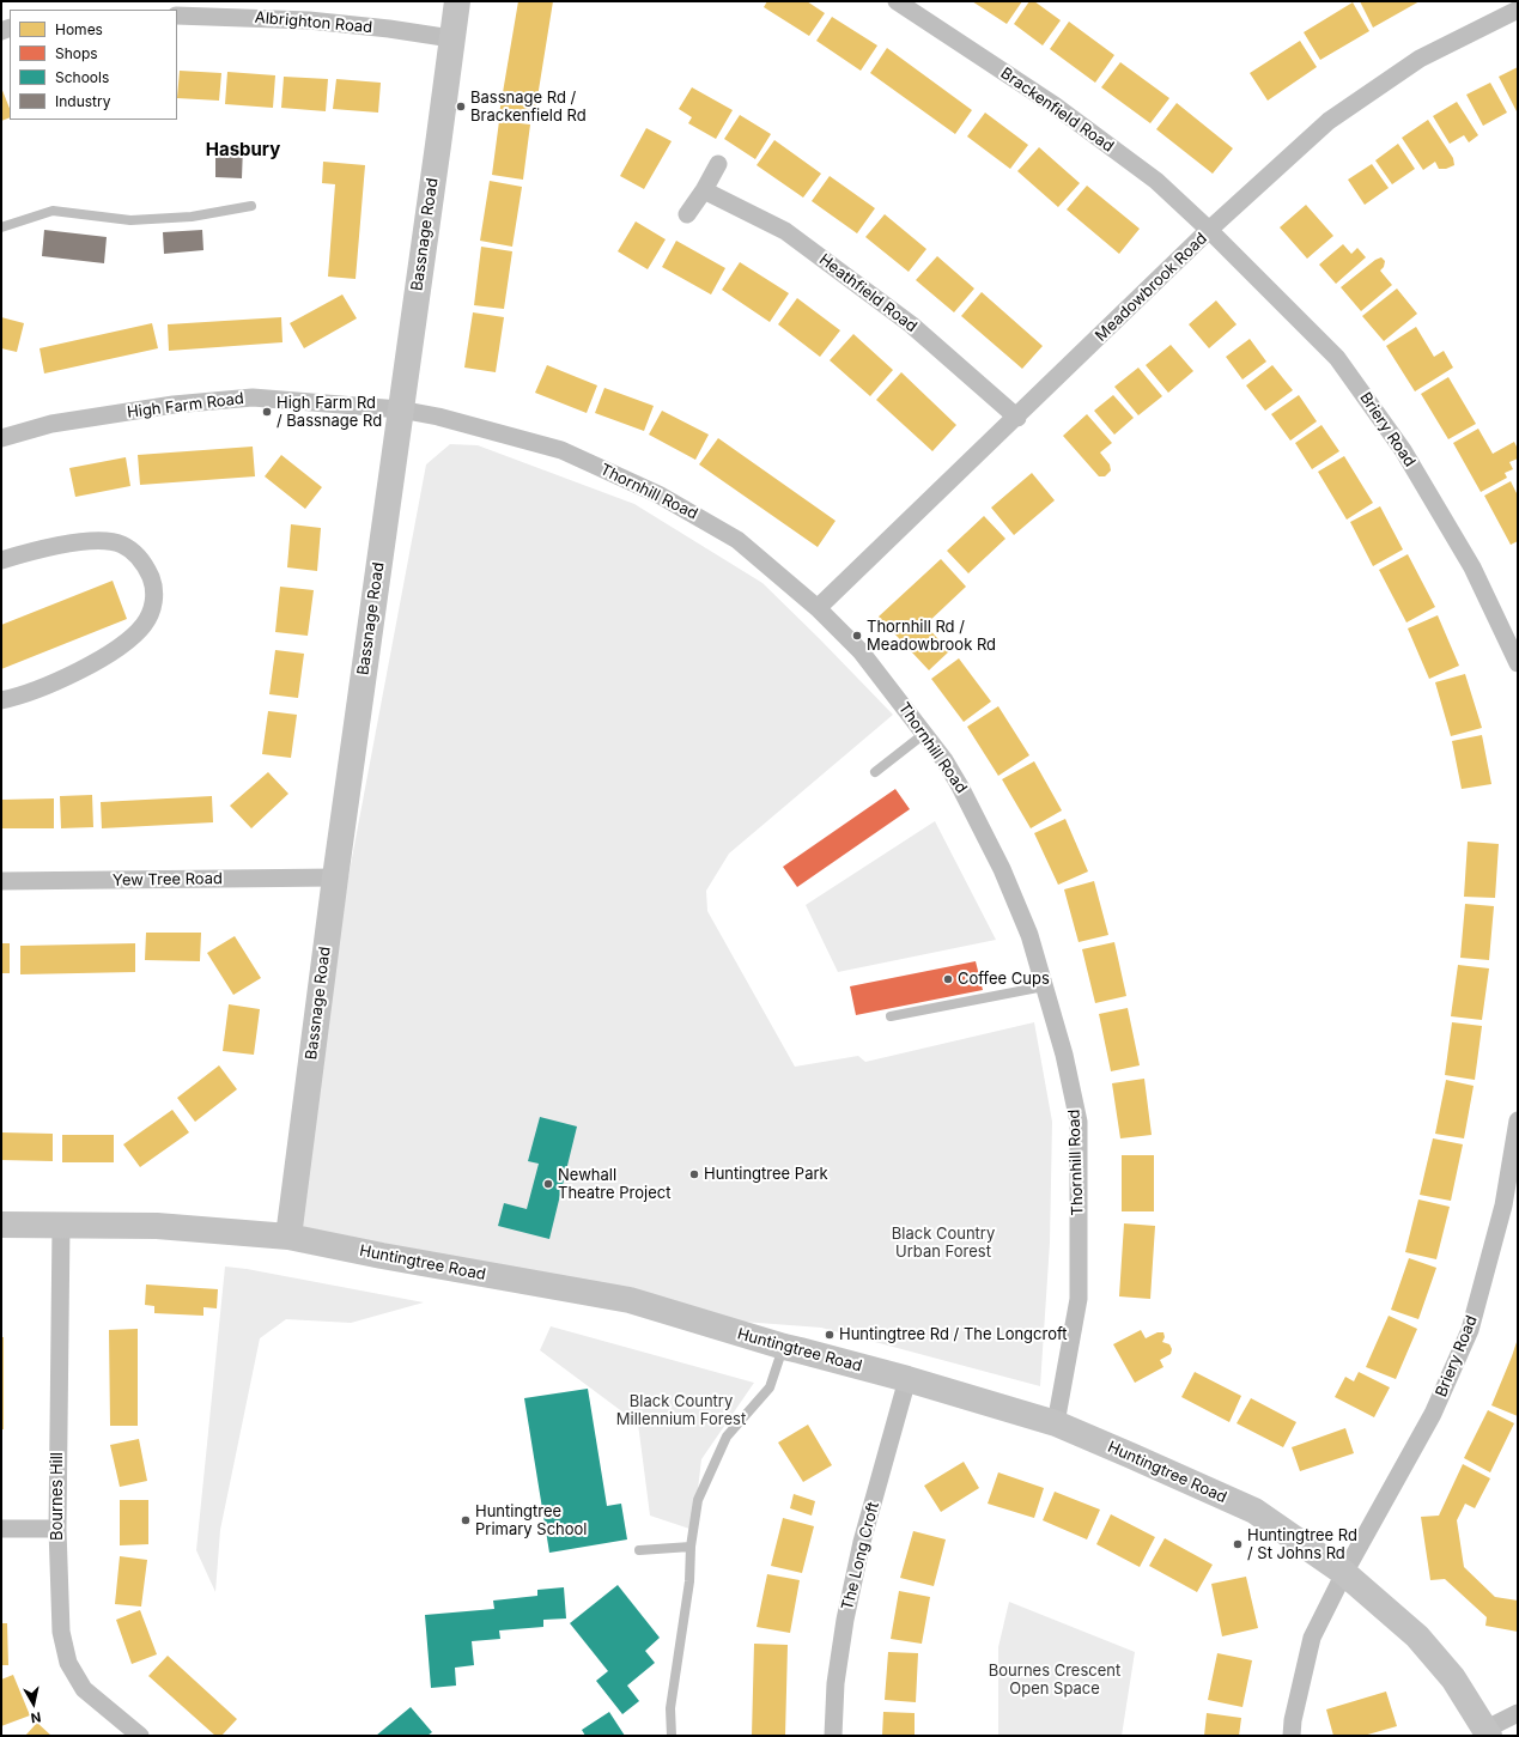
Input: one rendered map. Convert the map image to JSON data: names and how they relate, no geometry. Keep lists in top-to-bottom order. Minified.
{"streets":{"street":["Albrighton Road","Brackenfield Road","Bassnage Road","Meadowbrook Road","Heathfield Road","High Farm Road","Briery Road","Thornhill Road","Yew Tree Road","Huntingtree Road","Bournes Hill","The Long Croft"]},"crossings":[["Albrighton Road","Bassnage Road"],["Brackenfield Road","Meadowbrook Road"],["Brackenfield Road","Briery Road"],["Bassnage Road","High Farm Road"],["Bassnage Road","Thornhill Road"],["Bassnage Road","Yew Tree Road"],["Bassnage Road","Huntingtree Road"],["Meadowbrook Road","Heathfield Road"],["Meadowbrook Road","Briery Road"],["Meadowbrook Road","Thornhill Road"],["High Farm Road","Thornhill Road"],["Briery Road","Huntingtree Road"],["Thornhill Road","Huntingtree Road"],["Huntingtree Road","Bournes Hill"],["Huntingtree Road","The Long Croft"]],"districts":["Hasbury"],"parks":["Black Country Urban Forest","Black Country Millennium Forest","Bournes Crescent Open Space"],"places":["Bassnage Rd / Brackenfield Rd","High Farm Rd / Bassnage Rd","Thornhill Rd / Meadowbrook Rd","Coffee Cups","Huntingtree Park","Newhall Theatre Project","Huntingtree Rd / The Longcroft","Huntingtree Primary School","Huntingtree Rd / St Johns Rd"],"legend":["Homes","Shops","Schools","Industry"],"north":"bottom"}
